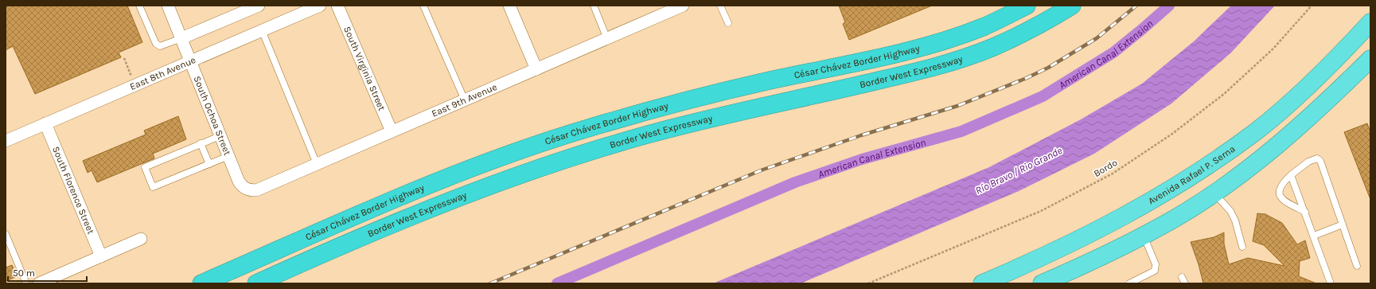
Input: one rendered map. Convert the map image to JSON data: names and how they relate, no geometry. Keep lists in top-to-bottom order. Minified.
{"streets":{"highway":["César Chávez Border Highway","Border West Expressway","Avenida Rafael P. Serna"],"street":["South Virginia Street","East 8th Avenue","East 9th Avenue","South Ochoa Street","South Florence Street"],"path":["Bordo"]},"crossings":[["South Virginia Street","East 9th Avenue"],["East 8th Avenue","South Ochoa Street"],["East 8th Avenue","South Florence Street"],["East 9th Avenue","South Ochoa Street"]],"water":["American Canal Extension","Río Bravo / Rio Grande"],"scale_bar":"50 m"}
